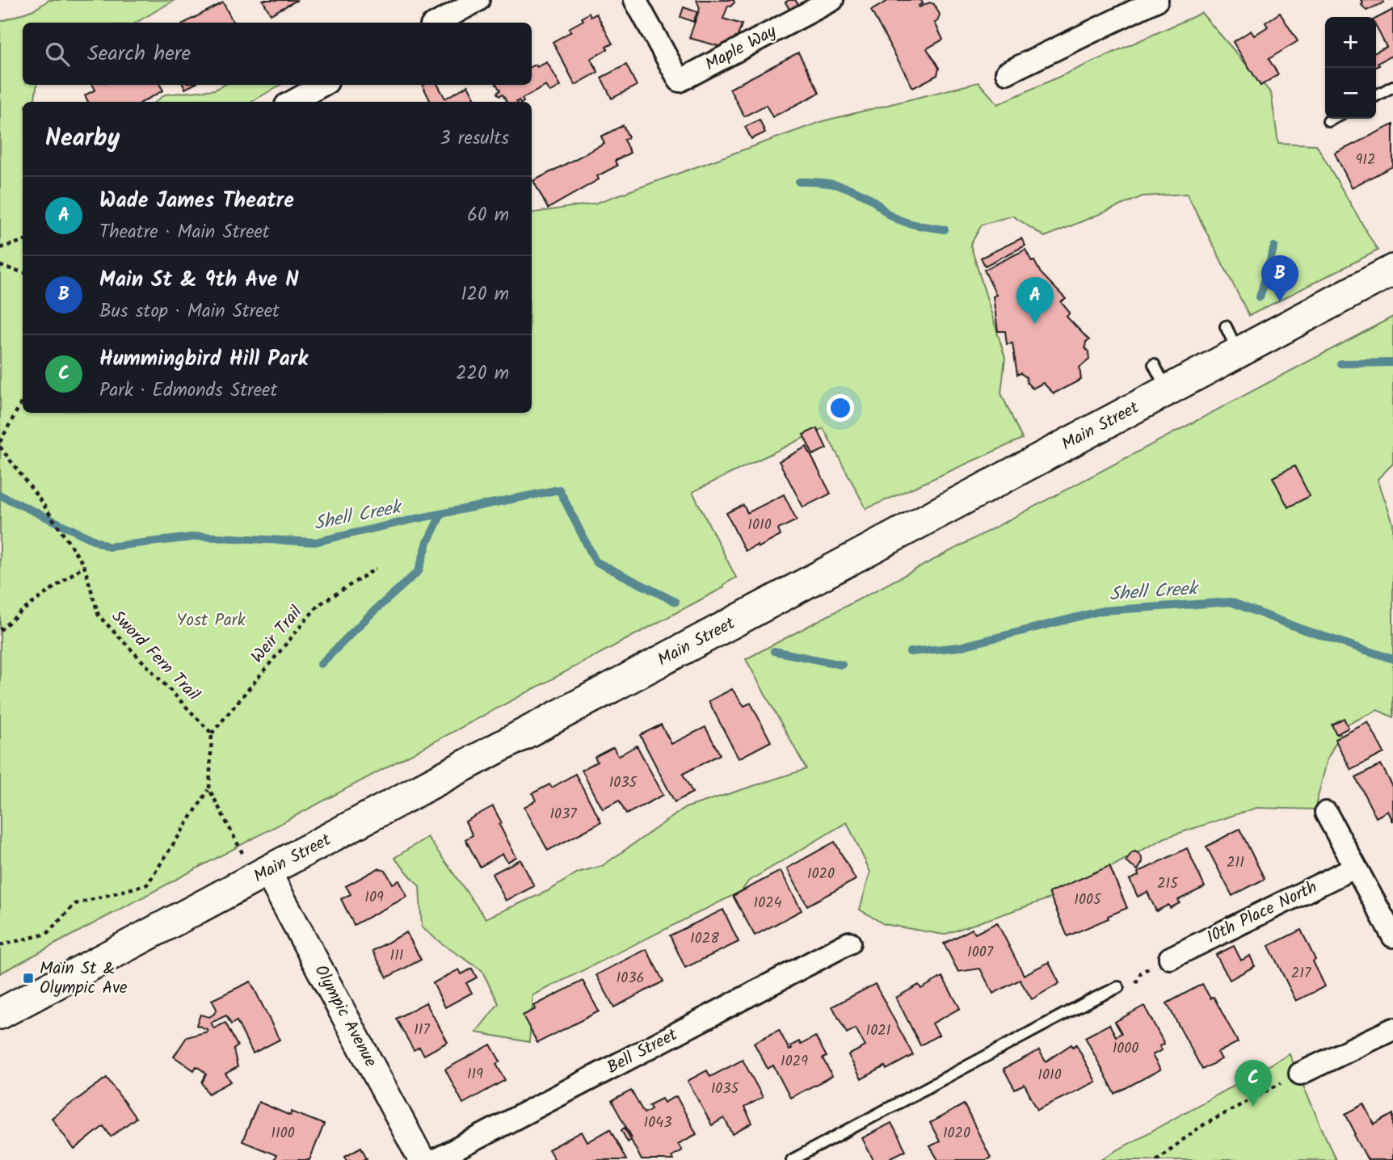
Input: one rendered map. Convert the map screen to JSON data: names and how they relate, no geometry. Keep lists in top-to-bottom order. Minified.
{"streets":{"main road":["Main Street"],"street":["Maple Way","10th Place North","Olympic Avenue","Bell Street"],"path":["Weir Trail","Sword Fern Trail"]},"crossings":[["Main Street","Olympic Avenue"],["Weir Trail","Sword Fern Trail"]],"water":["Shell Creek"],"parks":["Yost Park"],"places":{"transit":["Main St & Olympic Ave"]},"house_numbers":["912","1010","1035","1037","211","1020","215","109","1005","1024","1028","1007","111","217","1036","117","1021","1000","1029","119","1010","1035","1043","1100","1020"],"page":{"map_buttons":["+","−"],"search":"Search here","heading":["Nearby","3 results"],"list":[{"mark":"A","name":"Wade James Theatre","note":"Theatre · Main Street","value":"60 m"},{"mark":"B","name":"Main St & 9th Ave N","note":"Bus stop · Main Street","value":"120 m"},{"mark":"C","name":"Hummingbird Hill Park","note":"Park · Edmonds Street","value":"220 m"}],"pins":["B","A","C"]}}
